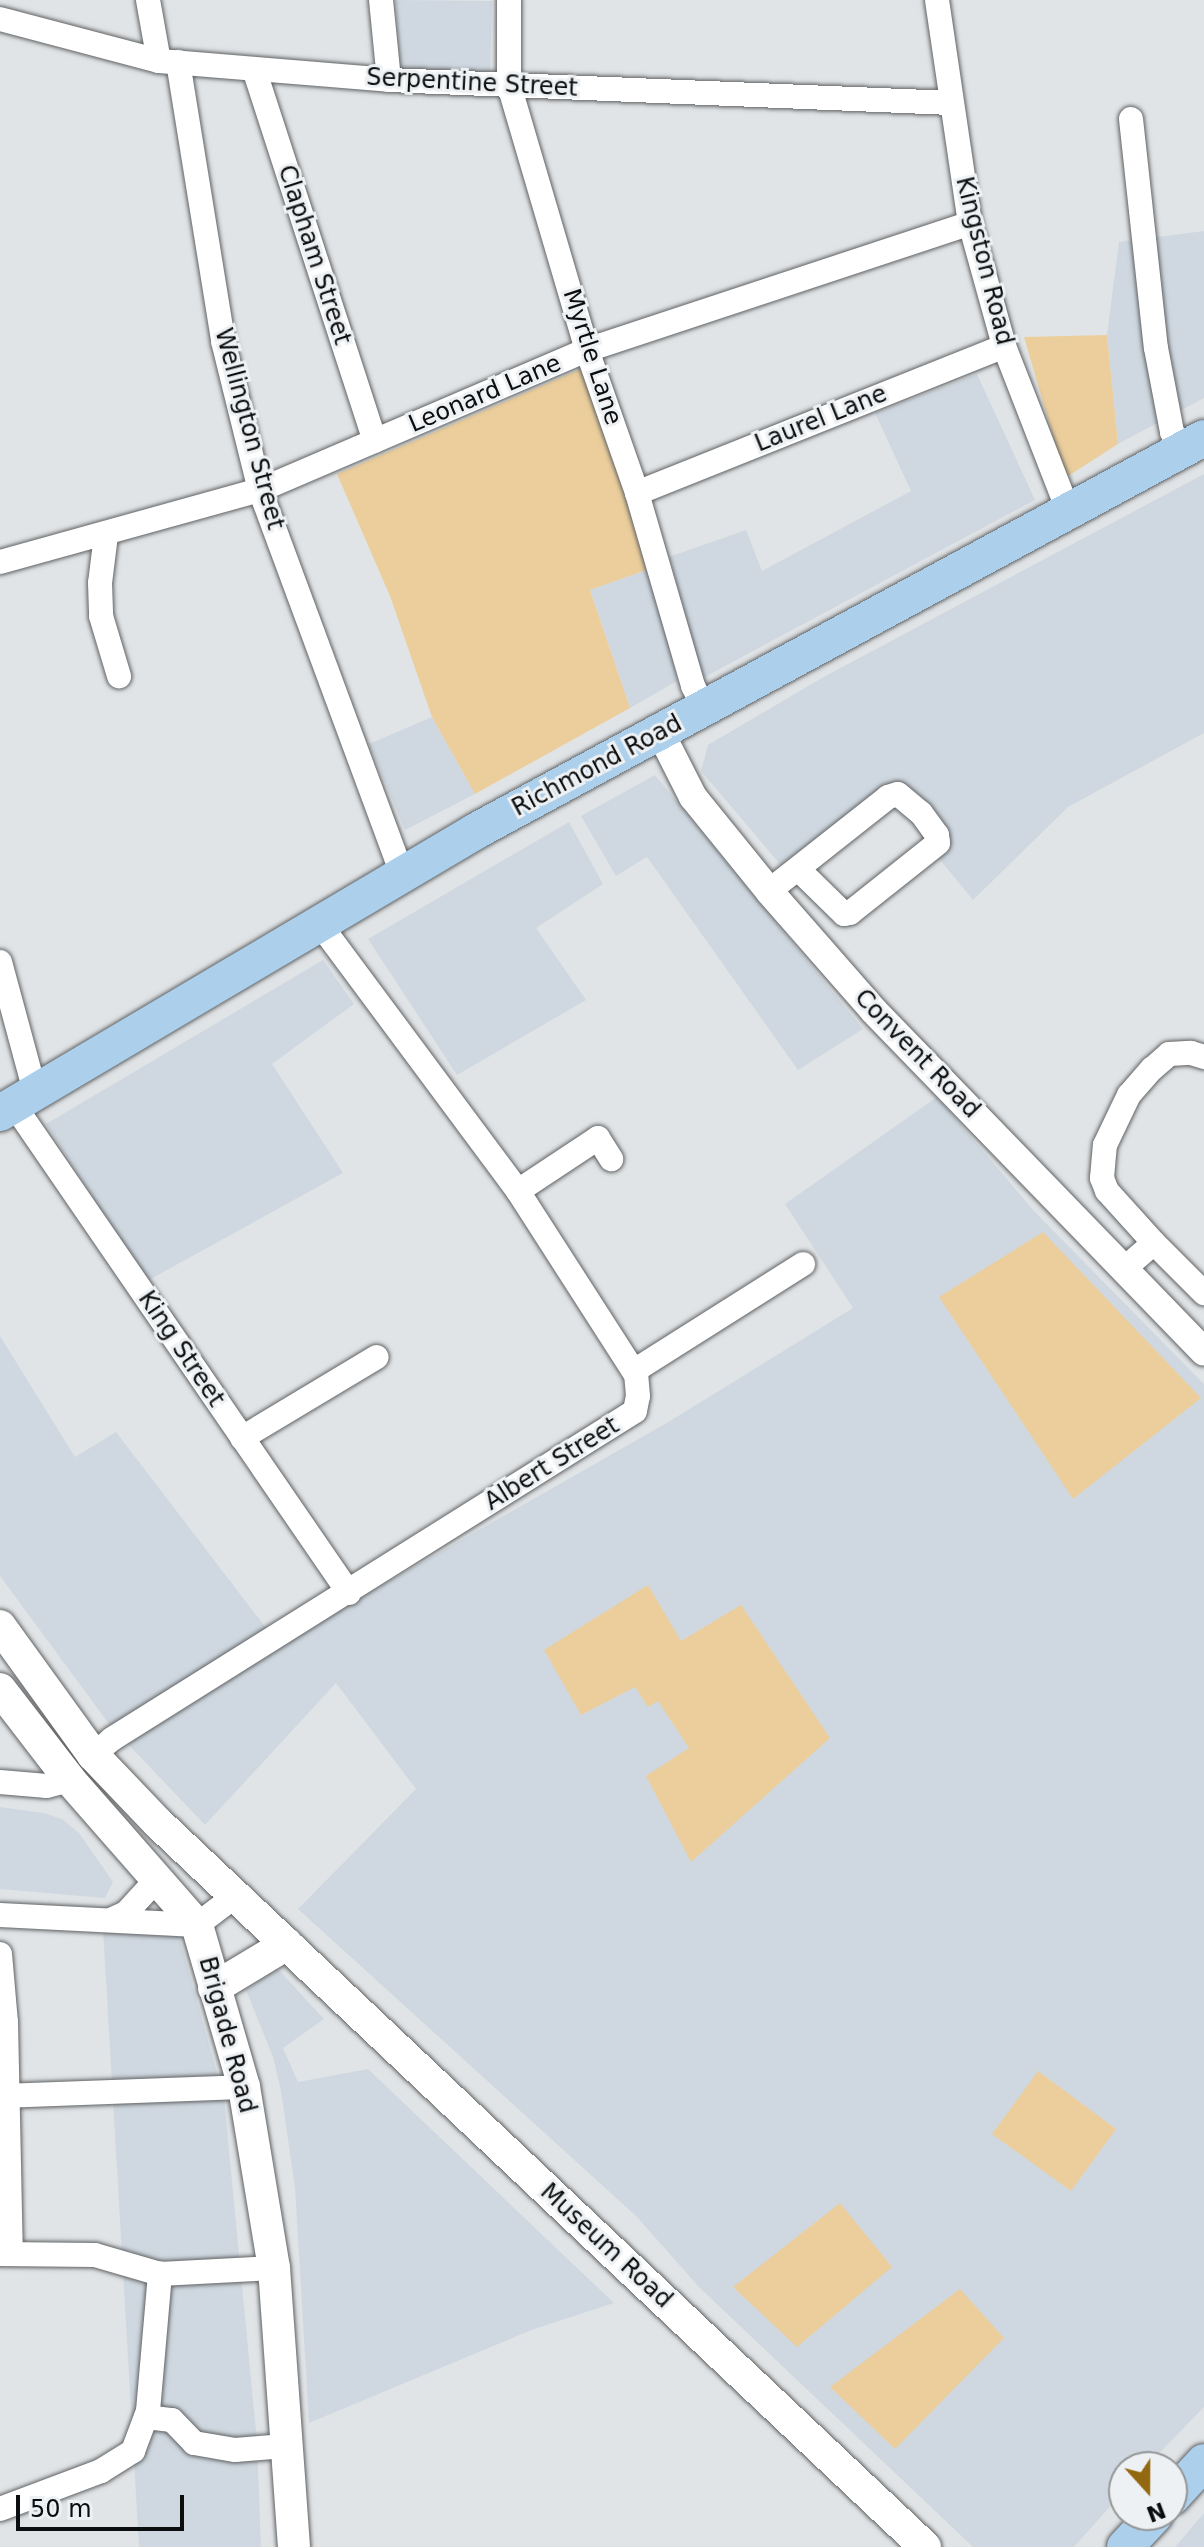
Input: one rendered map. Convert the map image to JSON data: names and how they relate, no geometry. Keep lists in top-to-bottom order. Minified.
{"streets":{"main road":["Richmond Road","Brigade Road","Museum Road"],"street":["Serpentine Street","Clapham Street","Kingston Road","Myrtle Lane","Leonard Lane","Laurel Lane","Wellington Street","Convent Road","King Street","Albert Street"]},"crossings":[["Serpentine Street","Clapham Street"],["Serpentine Street","Kingston Road"],["Serpentine Street","Myrtle Lane"],["Serpentine Street","Wellington Street"],["Clapham Street","Leonard Lane"],["Kingston Road","Leonard Lane"],["Kingston Road","Laurel Lane"],["Kingston Road","Richmond Road"],["Myrtle Lane","Leonard Lane"],["Myrtle Lane","Laurel Lane"],["Myrtle Lane","Richmond Road"],["Leonard Lane","Wellington Street"],["Wellington Street","Richmond Road"],["Richmond Road","Convent Road"],["Richmond Road","King Street"],["King Street","Albert Street"]],"scale_bar":"50 m","north":"bottom"}
